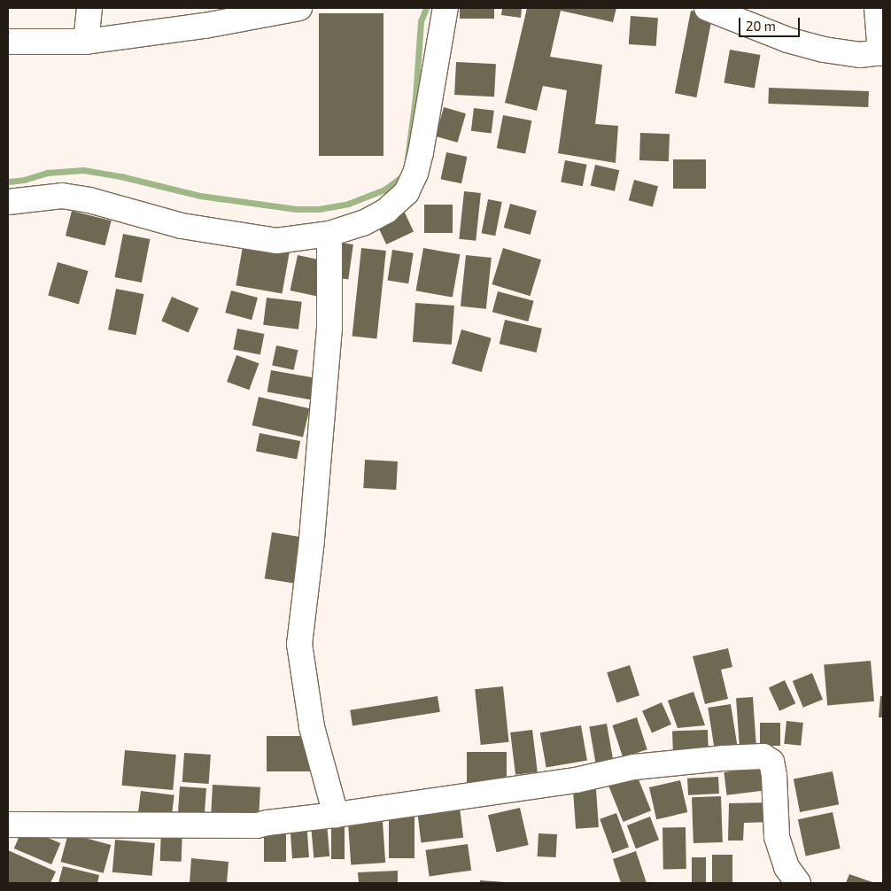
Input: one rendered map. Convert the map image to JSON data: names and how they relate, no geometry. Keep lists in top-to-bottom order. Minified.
{"scale_bar":"20 m"}
